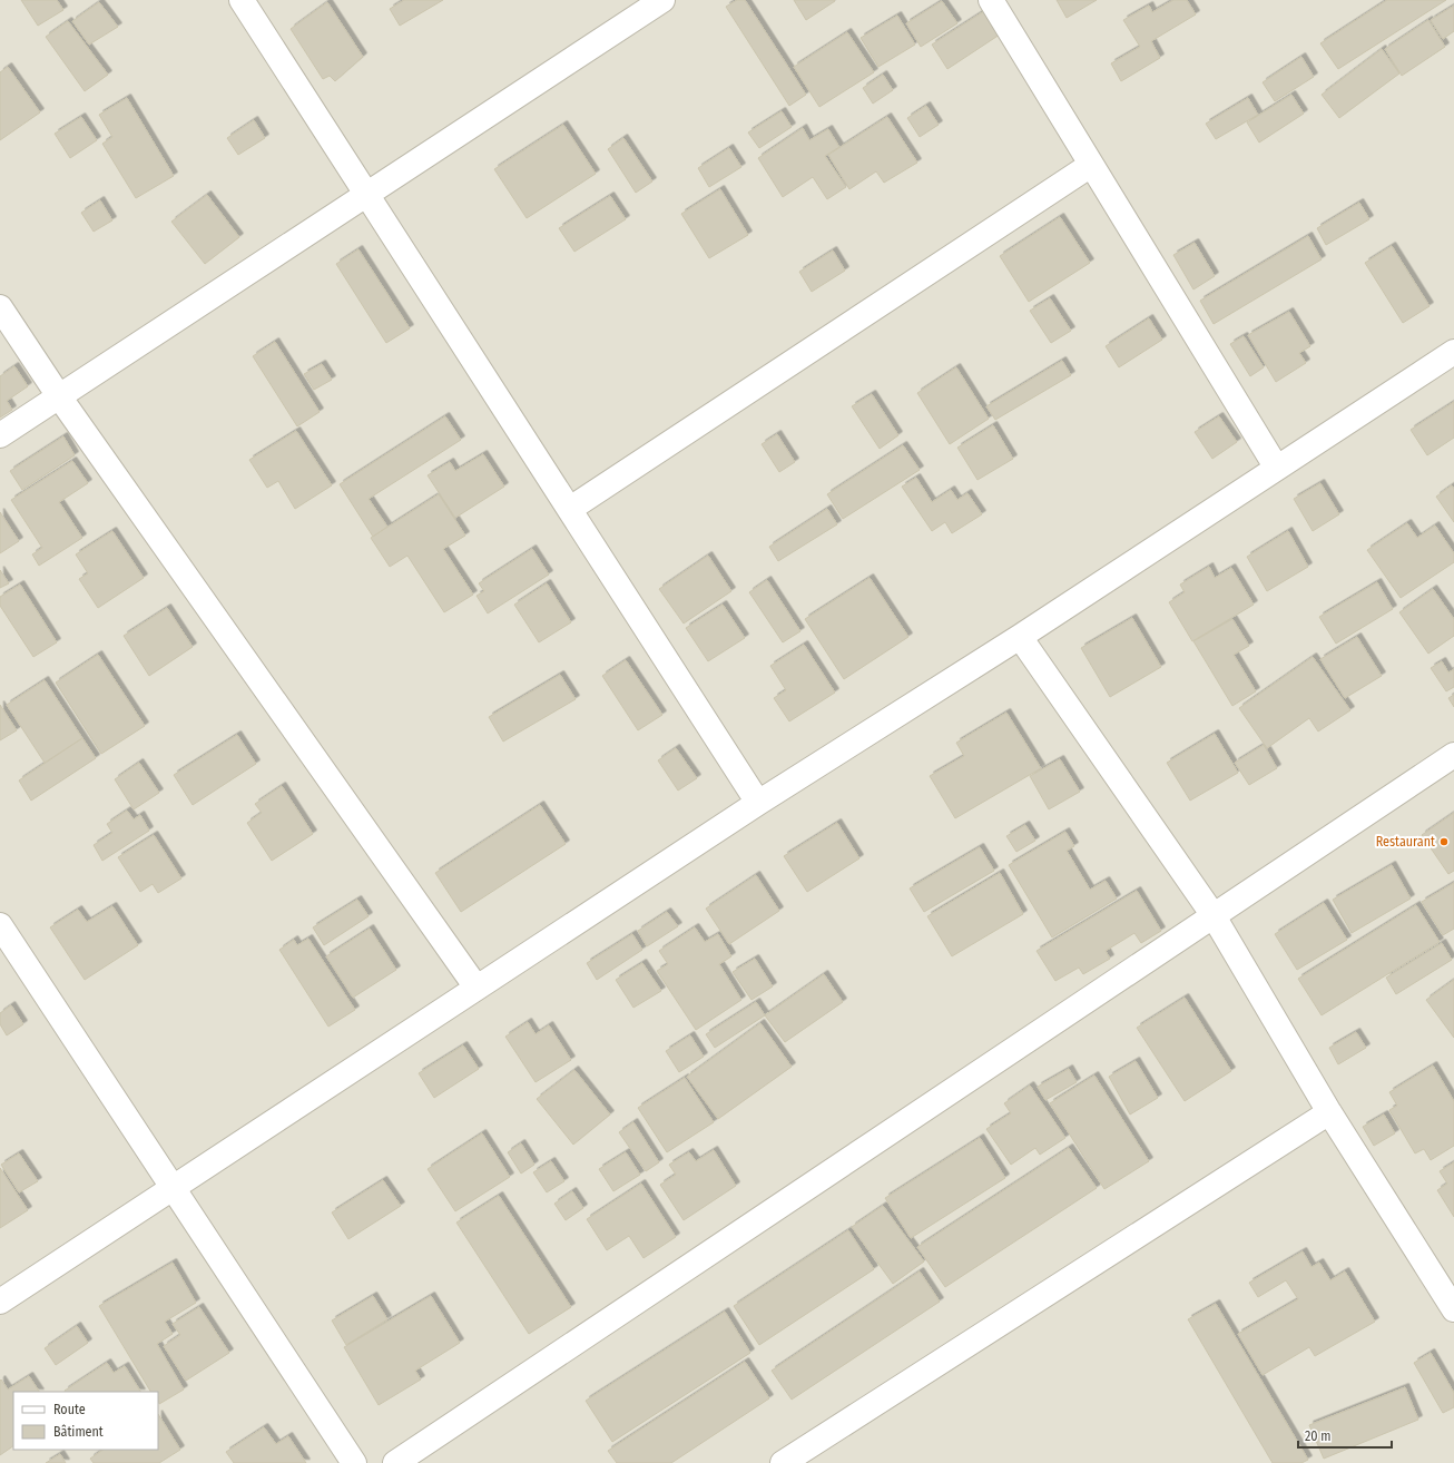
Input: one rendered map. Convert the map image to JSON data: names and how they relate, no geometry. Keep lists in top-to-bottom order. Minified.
{"places":["Restaurant"],"legend":["Route","Bâtiment"],"scale_bar":"20 m"}
